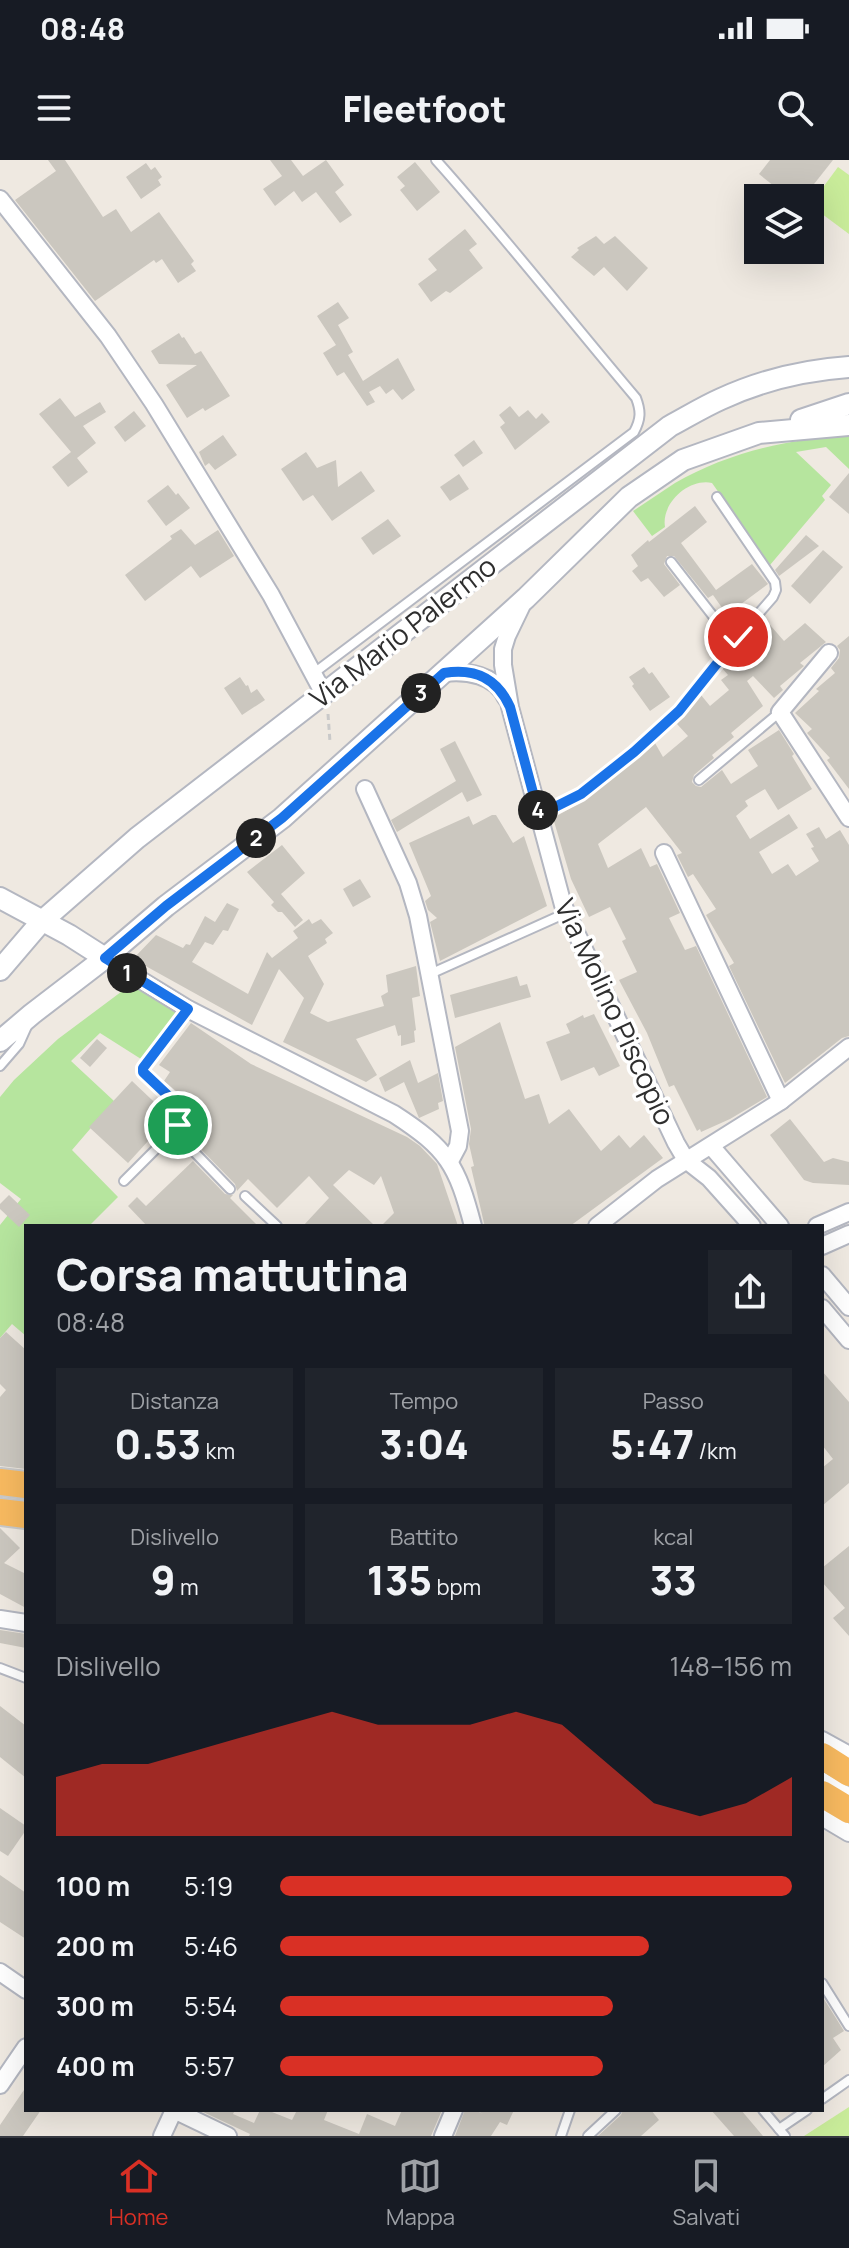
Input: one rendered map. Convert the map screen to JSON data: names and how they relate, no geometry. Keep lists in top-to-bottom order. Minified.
{"streets":{"street":["Via Mario Palermo","Via Molino Piscopio"]},"crossings":[["Via Mario Palermo","Via Molino Piscopio"]],"page":{"status":"08:48","header":"Fleetfoot","pins":["3","4","2","1"],"heading":["Corsa mattutina","08:48"],"stats":[["Distanza","0.53 km"],["Tempo","3:04"],["Passo","5:47 /km"],["Dislivello","9 m"],["Battito","135 bpm"],["kcal","33"]],"chart":["Dislivello","148–156 m"],"list":[{"name":"100 m","note":"5:19"},{"name":"200 m","note":"5:46"},{"name":"300 m","note":"5:54"},{"name":"400 m","note":"5:57"}],"tabs":["Home","Mappa","Salvati"]}}
